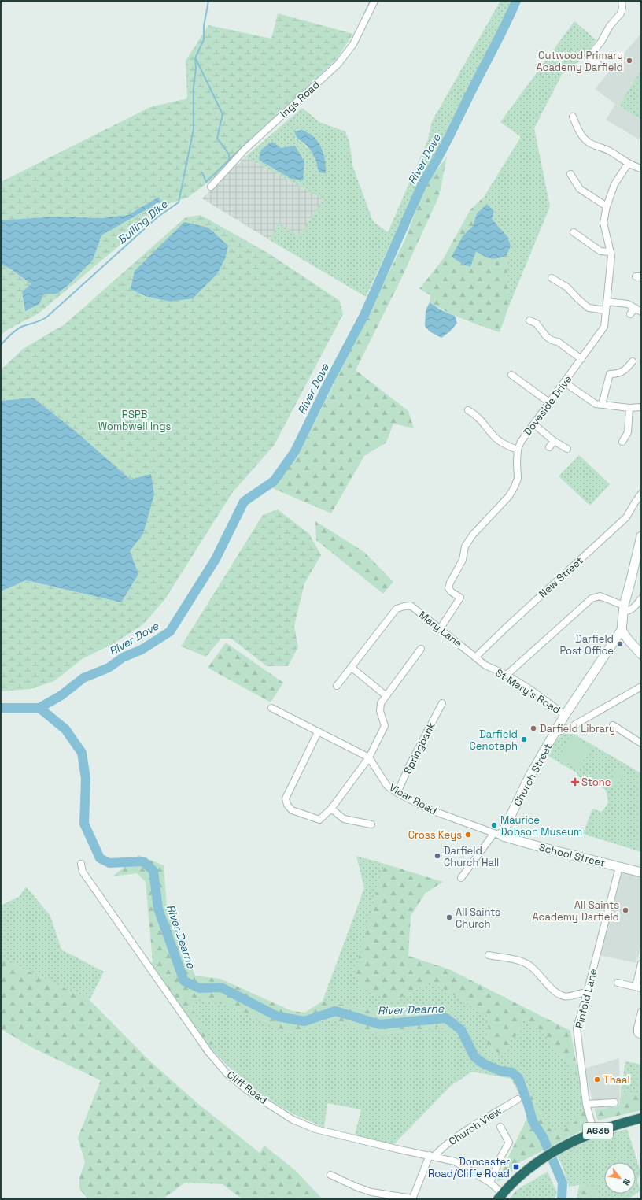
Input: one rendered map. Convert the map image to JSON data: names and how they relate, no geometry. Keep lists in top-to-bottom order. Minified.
{"streets":{"highway":["A635"],"street":["Ings Road","Doveside Drive","New Street","Mary Lane","St Mary's Road","Springbank","Church Street","Vicar Road","School Street","Pinfold Lane","Cliff Road","Church View"]},"crossings":[["Doveside Drive","Mary Lane"],["New Street","Mary Lane"],["New Street","St Mary's Road"],["Mary Lane","St Mary's Road"],["St Mary's Road","Church Street"],["Springbank","Vicar Road"],["Church Street","Vicar Road"],["Church Street","School Street"],["Vicar Road","School Street"],["School Street","Pinfold Lane"],["Pinfold Lane","A635"],["Cliff Road","Church View"],["Cliff Road","A635"]],"water":["River Dove","Bulling Dike","River Dearne"],"parks":["RSPB Wombwell Ings"],"places":{"other":["Outwood Primary Academy Darfield","Darfield Post Office","Darfield Library","Darfield Cenotaph","Maurice Dobson Museum","Cross Keys","Darfield Church Hall","All Saints Academy Darfield","All Saints Church","Thaal"],"health":["Stone"],"transit":["Doncaster Road/Cliffe Road"]},"north":"bottom right"}
